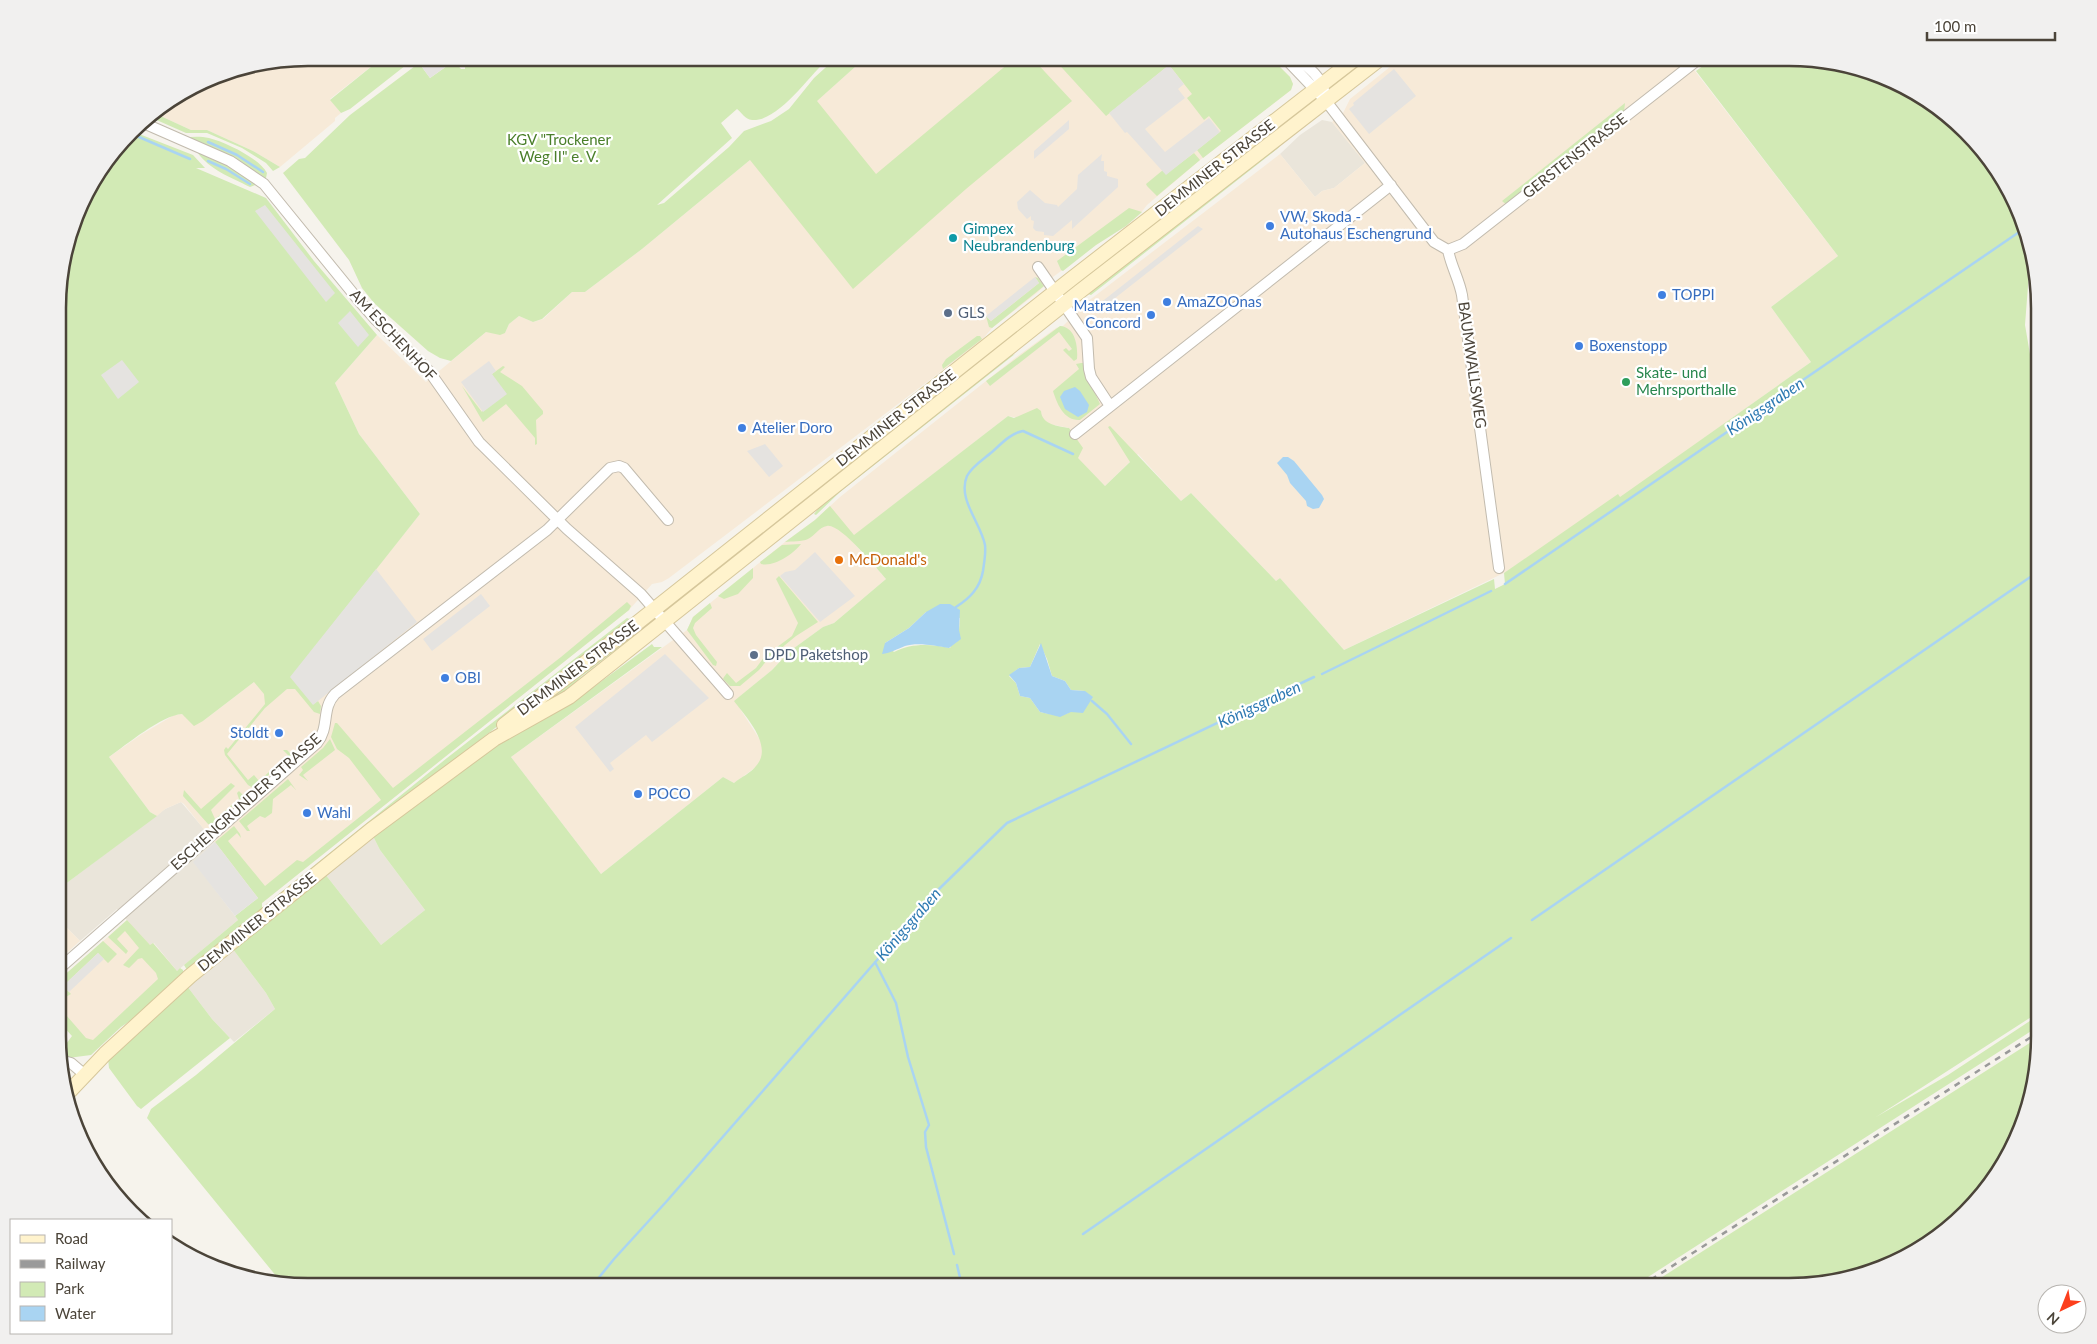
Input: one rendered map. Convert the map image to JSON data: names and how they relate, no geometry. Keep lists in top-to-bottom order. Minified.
{"streets":{"main road":["DEMMINER STRASSE"],"street":["GERSTENSTRASSE","AM ESCHENHOF","BAUMWALLSWEG","ESCHENGRUNDER STRASSE"]},"crossings":[["GERSTENSTRASSE","BAUMWALLSWEG"],["DEMMINER STRASSE","AM ESCHENHOF"],["AM ESCHENHOF","ESCHENGRUNDER STRASSE"]],"water":["Königsgraben"],"parks":["KGV \"Trockener Weg II\" e. V."],"places":["VW, Skoda - Autohaus Eschengrund","Gimpex Neubrandenburg","TOPPI","AmaZOOnas","GLS","Matratzen Concord","Boxenstopp","Skate- und Mehrsporthalle","Atelier Doro","McDonald's","DPD Paketshop","OBI","Stoldt","POCO","Wahl"],"legend":["Road","Railway","Park","Water"],"scale_bar":"100 m","north":"bottom left"}
